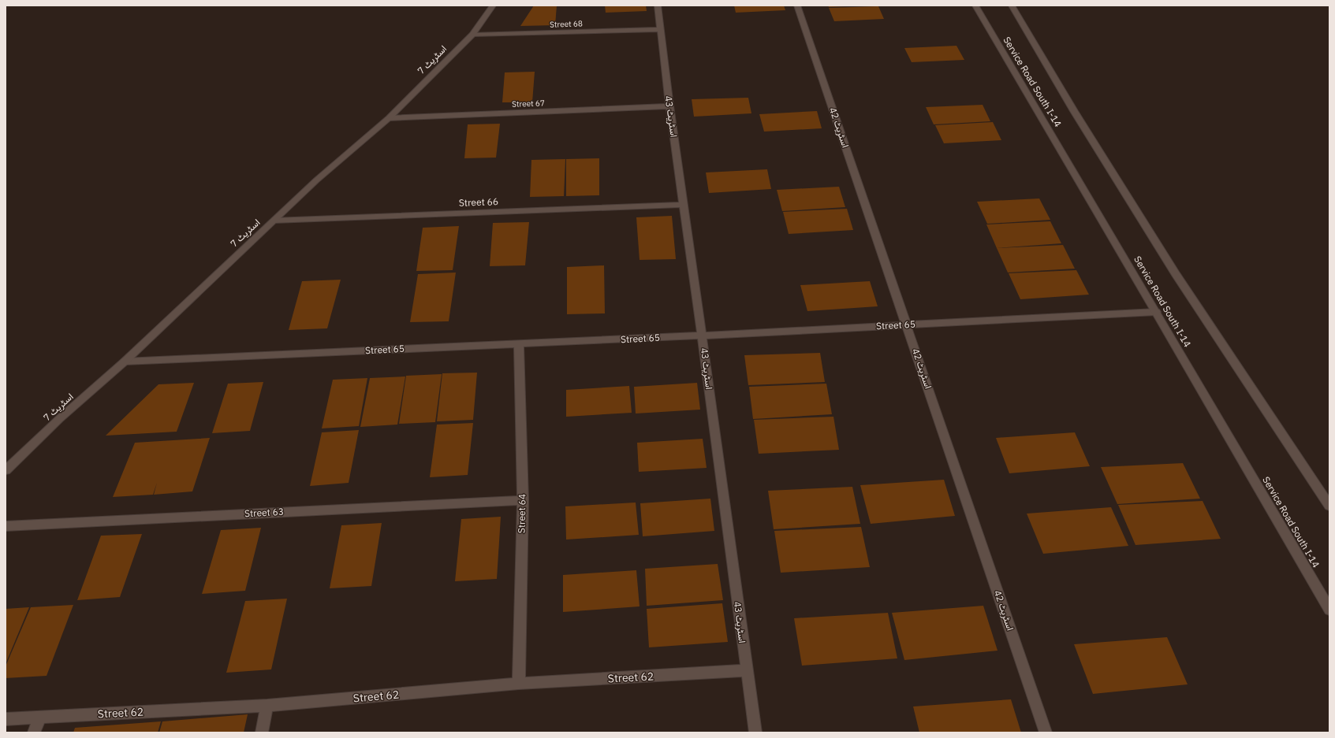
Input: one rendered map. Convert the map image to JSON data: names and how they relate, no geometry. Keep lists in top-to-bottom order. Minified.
{"streets":{"street":["Street 68","اسٹریٹ 7","Service Road South I-14","Street 67","اسٹریٹ 43","اسٹریٹ 42","Street 66","Street 65","Street 63","Street 64","Street 62"]},"crossings":[["Street 68","اسٹریٹ 7"],["Street 68","اسٹریٹ 43"],["اسٹریٹ 7","Street 67"],["اسٹریٹ 7","Street 66"],["اسٹریٹ 7","Street 65"],["Service Road South I-14","Street 65"],["Street 67","اسٹریٹ 43"],["اسٹریٹ 43","Street 66"],["اسٹریٹ 43","Street 65"],["اسٹریٹ 43","Street 62"],["اسٹریٹ 42","Street 65"],["Street 65","Street 64"],["Street 63","Street 64"],["Street 64","Street 62"]]}
